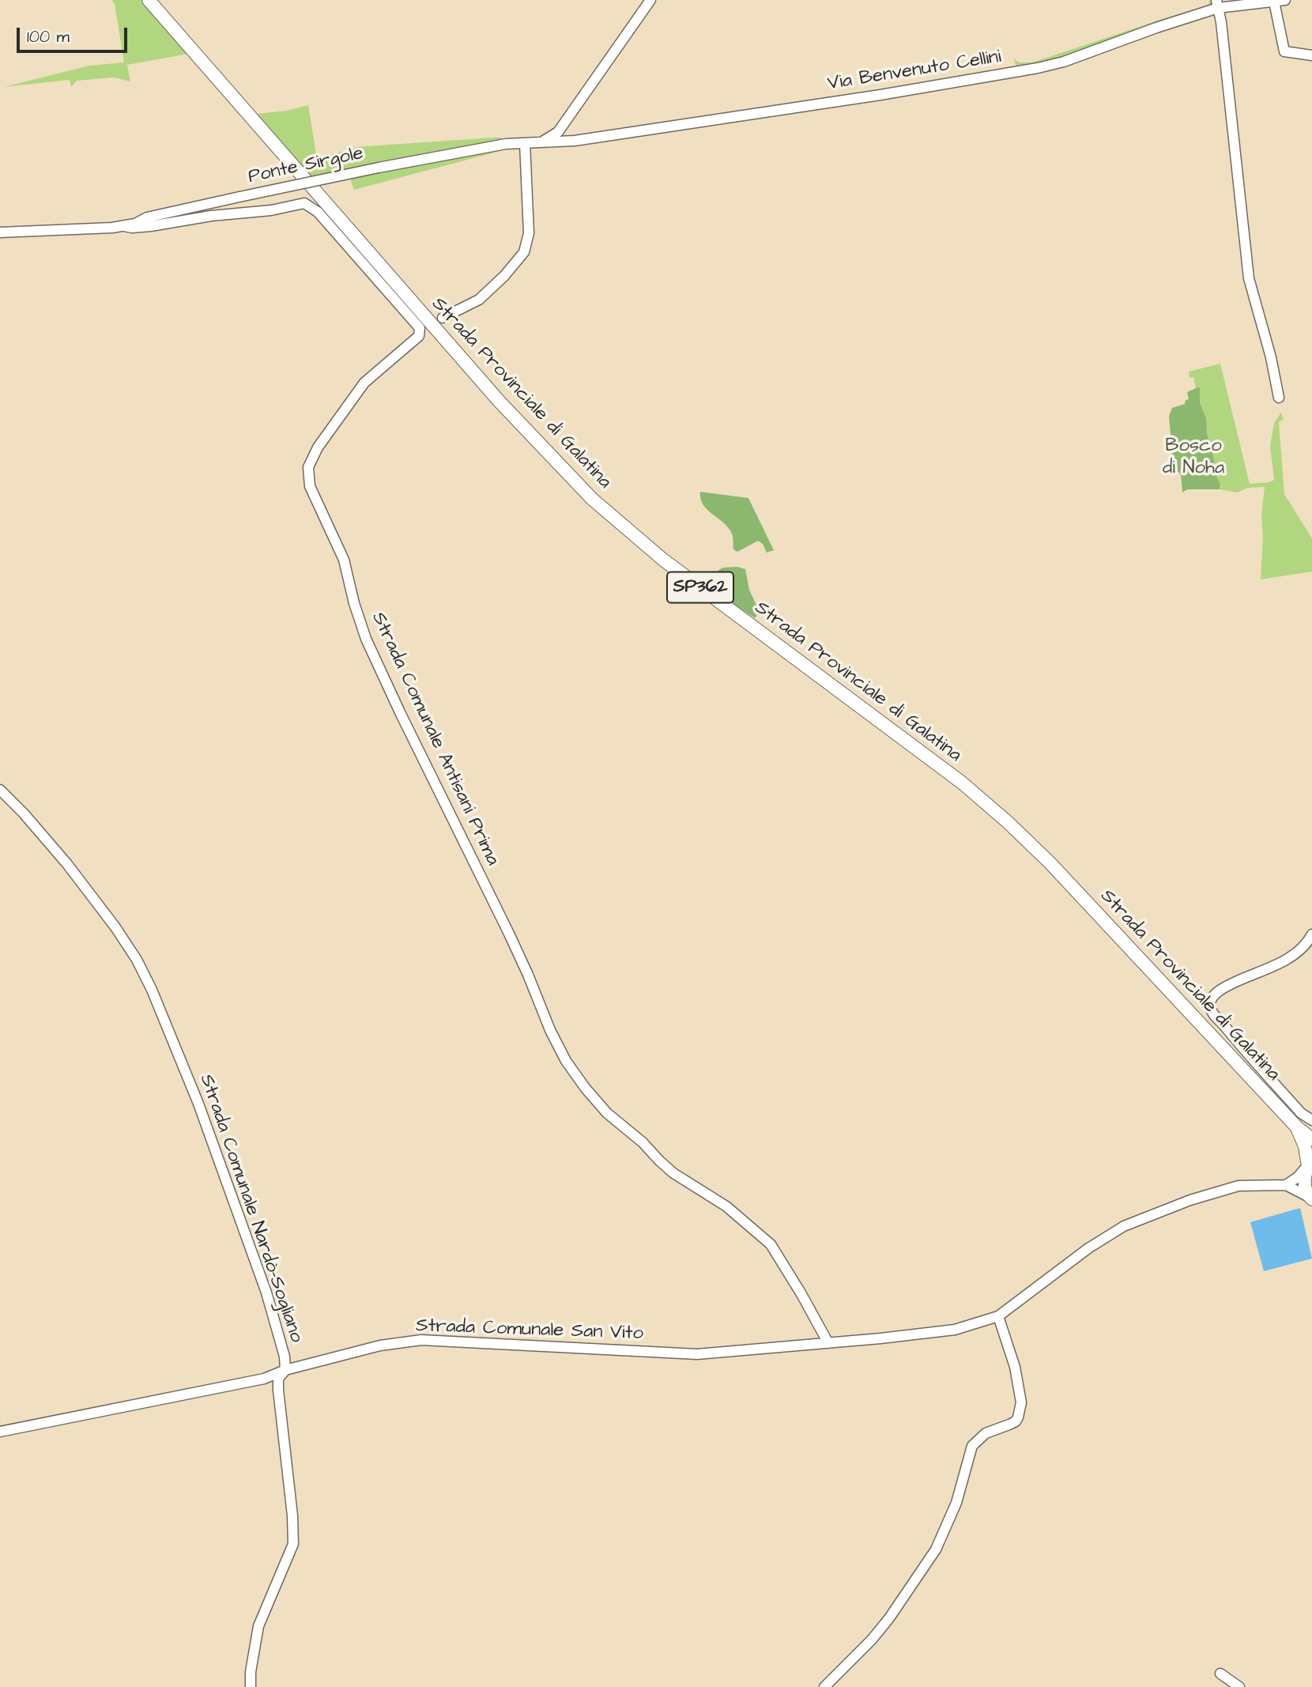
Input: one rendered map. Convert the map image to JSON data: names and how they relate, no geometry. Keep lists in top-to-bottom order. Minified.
{"streets":{"main road":["Strada Provinciale di Galatina","SP362"],"street":["Via Benvenuto Cellini","Ponte Sirgole","Strada Comunale Antisani Prima","Strada Comunale Nardò-Sogliano","Strada Comunale San Vito"]},"crossings":[["Via Benvenuto Cellini","Ponte Sirgole"],["Ponte Sirgole","Strada Comunale Antisani Prima"],["Strada Comunale Antisani Prima","Strada Comunale San Vito"],["Strada Comunale Nardò-Sogliano","Strada Comunale San Vito"]],"parks":["Bosco di Noha"],"scale_bar":"100 m"}
